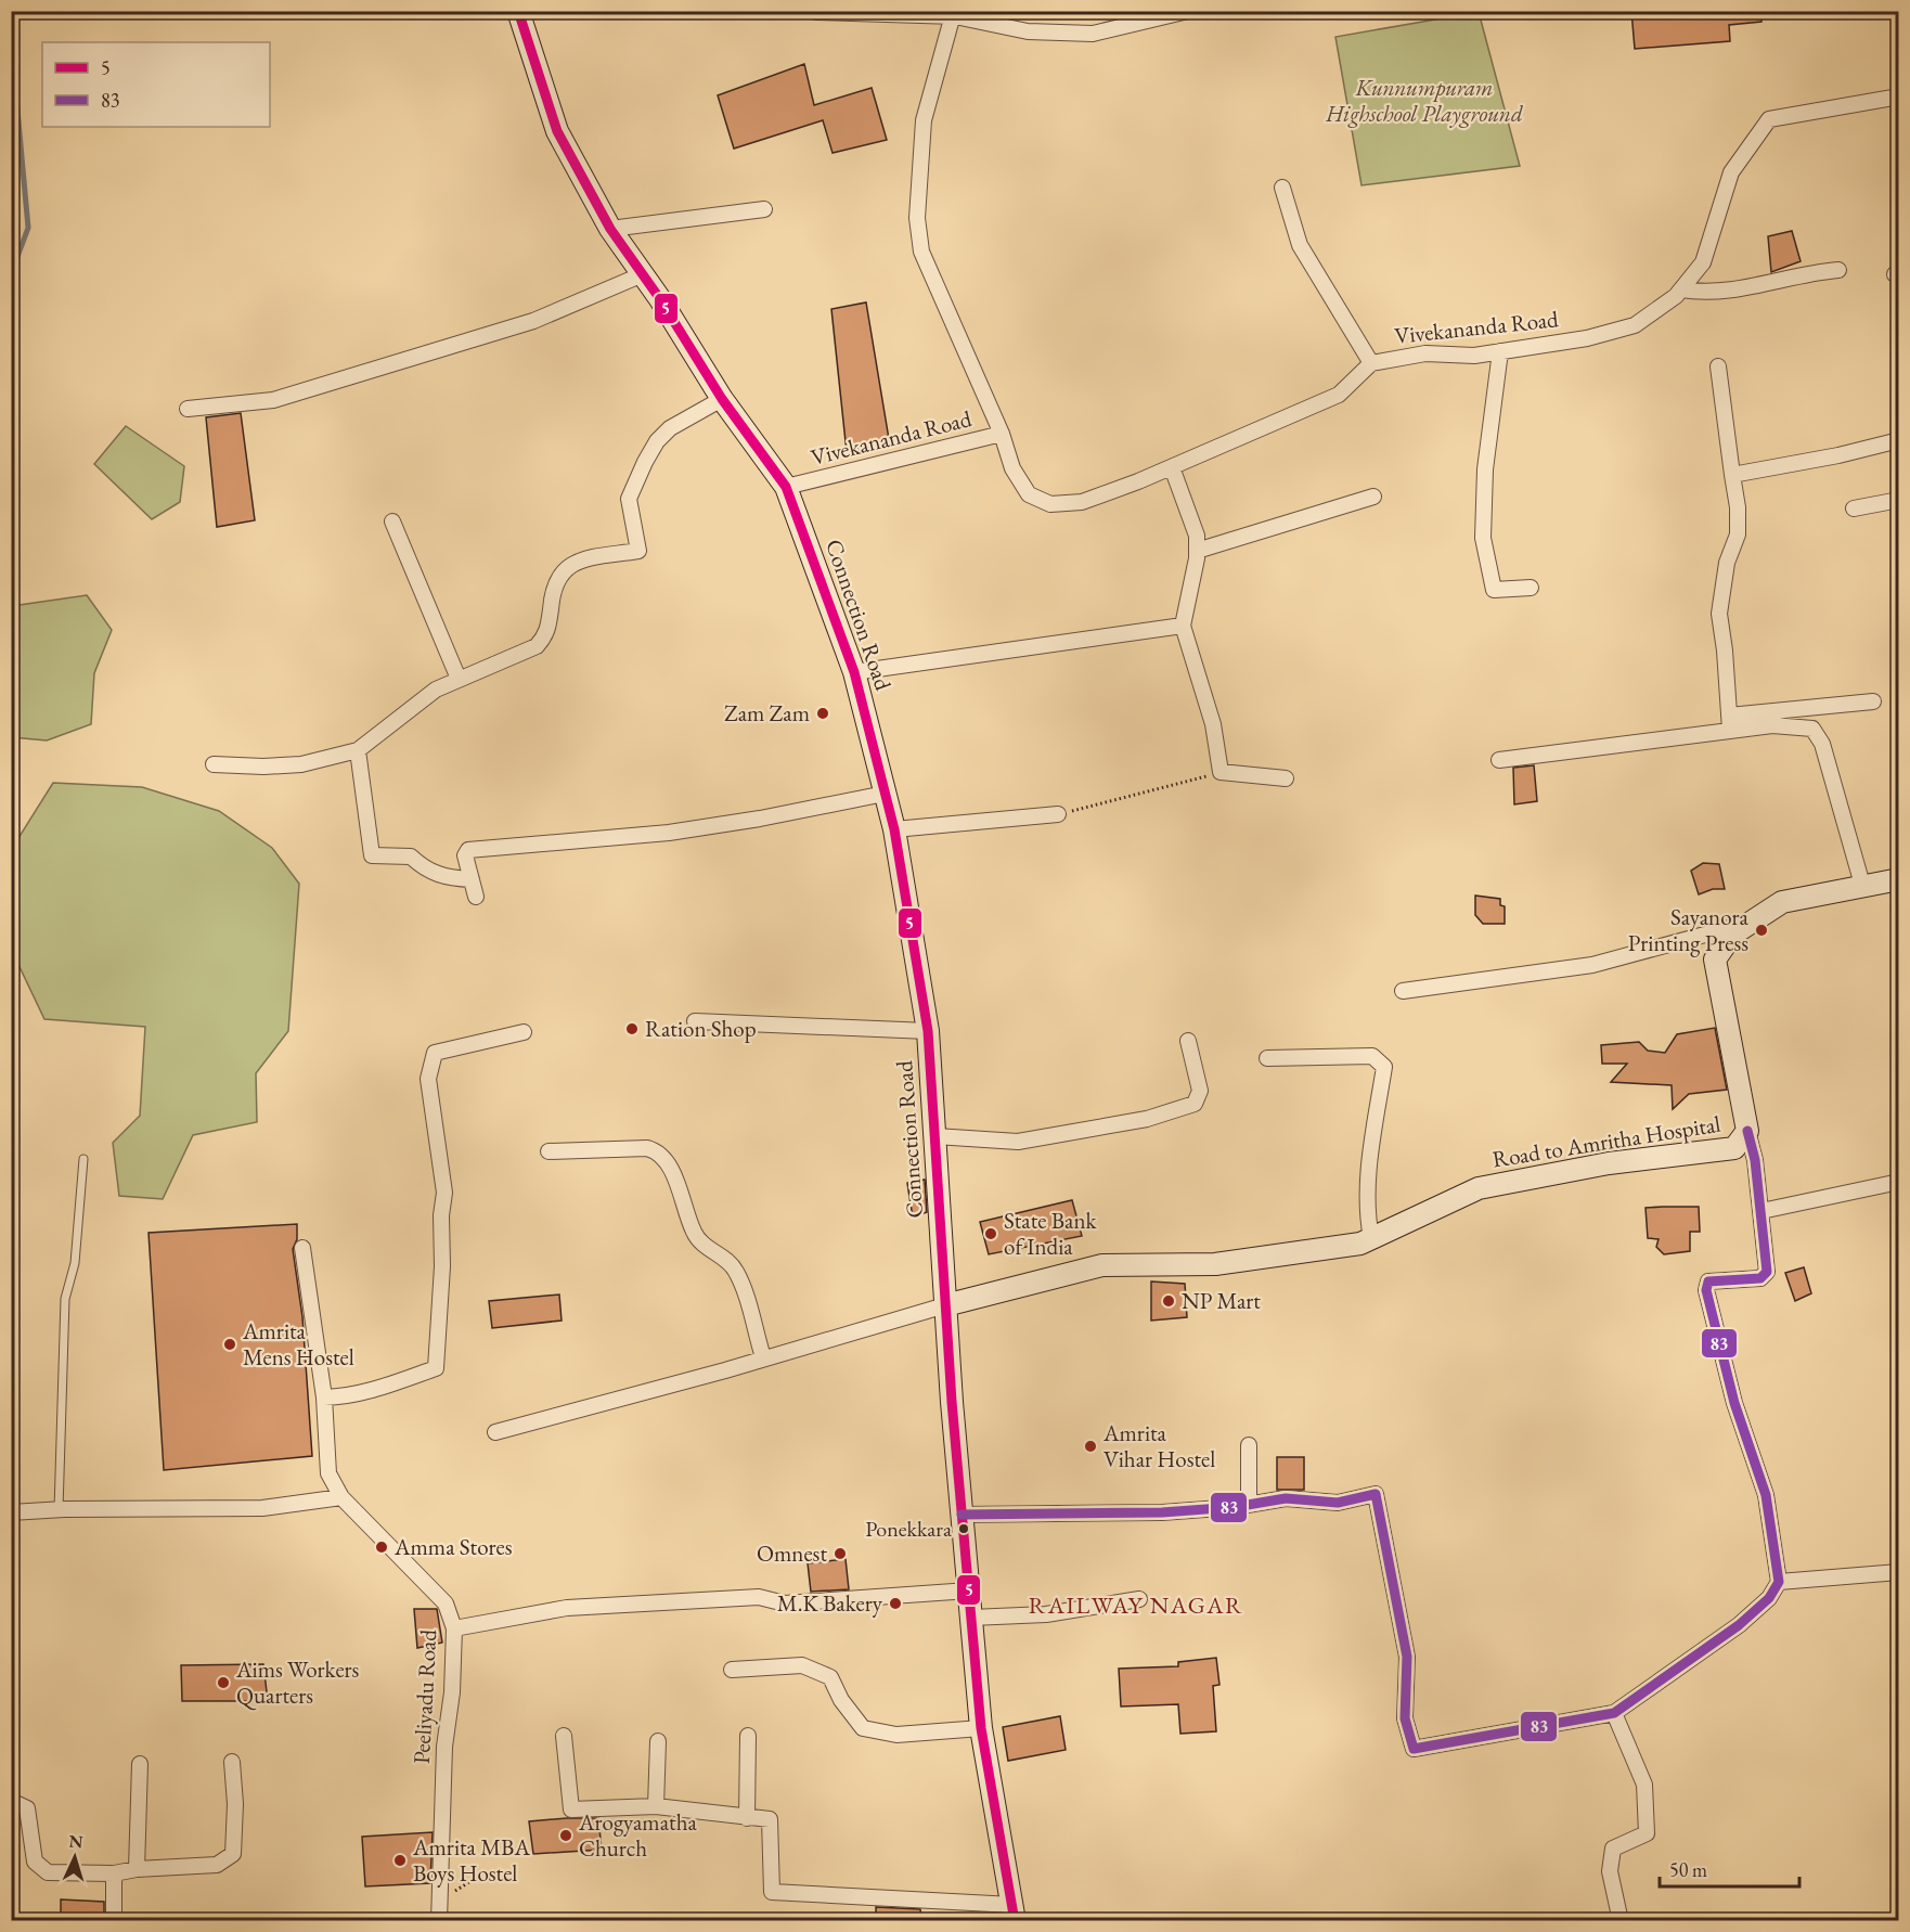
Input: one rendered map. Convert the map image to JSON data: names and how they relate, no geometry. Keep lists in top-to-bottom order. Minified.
{"streets":{"street":["Vivekananda Road","Connection Road","Road to Amritha Hospital","Peeliyadu Road"]},"crossings":[["Vivekananda Road","Connection Road"],["Connection Road","Road to Amritha Hospital"]],"districts":["RAILWAY NAGAR"],"parks":["Kunnumpuram Highschool Playground"],"places":["Zam Zam","Sayanora Printing Press","Ration Shop","State Bank of India","NP Mart","Amrita Mens Hostel","Amrita Vihar Hostel","Ponekkara","Amma Stores","Omnest","M.K Bakery","Aims Workers Quarters","Arogyamatha Church","Amrita MBA Boys Hostel"],"lines":["transit line 5","transit line 83"],"legend":["5","83"],"scale_bar":"50 m","north":"top"}
